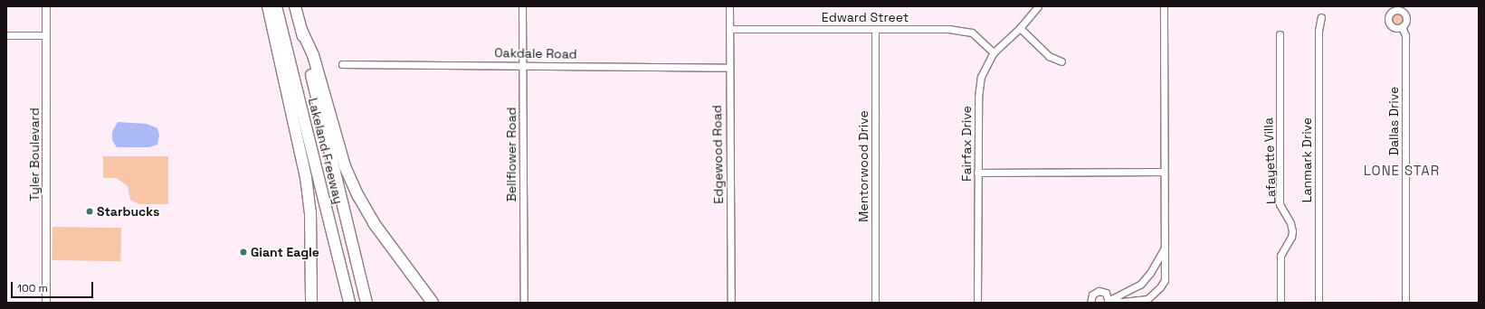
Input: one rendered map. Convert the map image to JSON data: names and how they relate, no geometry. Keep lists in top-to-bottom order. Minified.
{"streets":{"highway":["Lakeland Freeway"],"street":["Edward Street","Oakdale Road","Dallas Drive","Fairfax Drive","Tyler Boulevard","Bellflower Road","Edgewood Road","Lanmark Drive","Lafayette Villa","Mentorwood Drive"]},"crossings":[["Edward Street","Fairfax Drive"],["Edward Street","Edgewood Road"],["Edward Street","Mentorwood Drive"],["Oakdale Road","Bellflower Road"],["Oakdale Road","Edgewood Road"]],"districts":["LONE STAR"],"places":["Starbucks","Giant Eagle"],"scale_bar":"100 m"}
